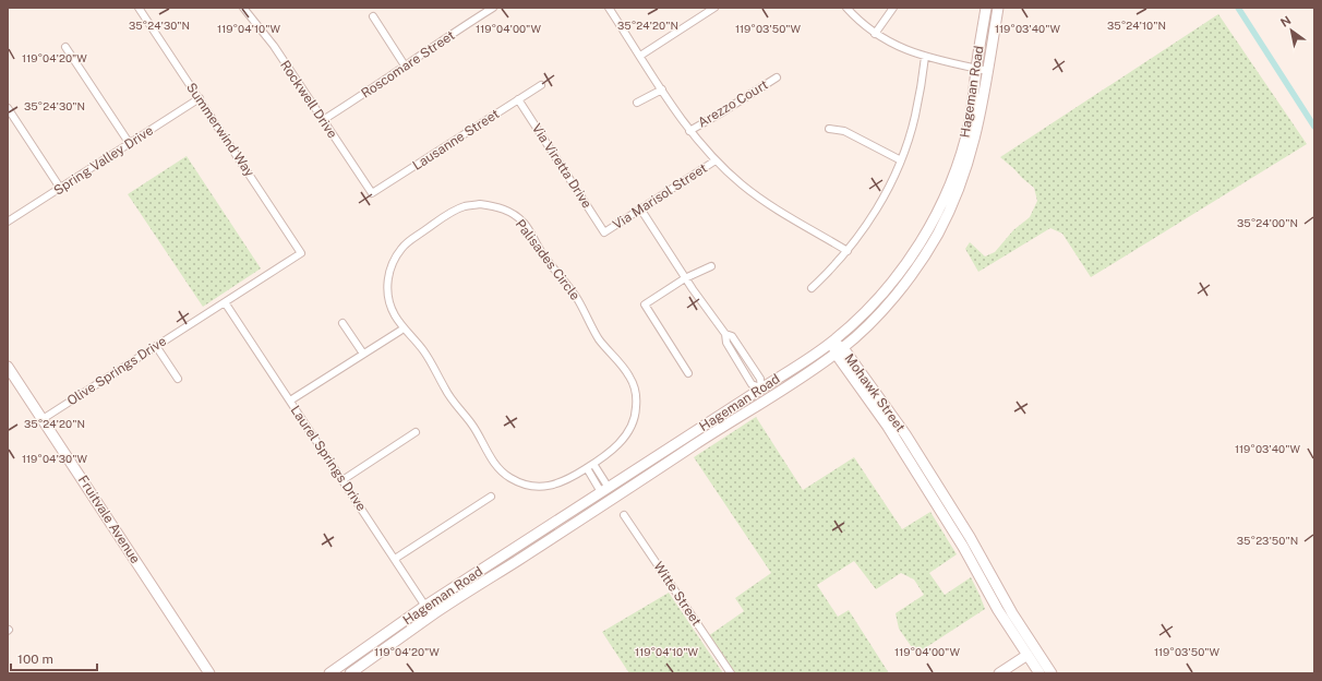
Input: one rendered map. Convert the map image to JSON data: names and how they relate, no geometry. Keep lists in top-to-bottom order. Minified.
{"streets":{"main road":["Hageman Road","Mohawk Street","Fruitvale Avenue"],"street":["Roscomare Street","Rockwell Drive","Arezzo Court","Summerwind Way","Lausanne Street","Spring Valley Drive","Via Viretta Drive","Via Marisol Street","Palisades Circle","Olive Springs Drive","Laurel Springs Drive","Witte Street"]},"crossings":[["Roscomare Street","Rockwell Drive"],["Hageman Road","Mohawk Street"],["Hageman Road","Laurel Springs Drive"],["Rockwell Drive","Lausanne Street"],["Summerwind Way","Spring Valley Drive"],["Summerwind Way","Olive Springs Drive"],["Lausanne Street","Via Viretta Drive"],["Via Viretta Drive","Via Marisol Street"],["Olive Springs Drive","Laurel Springs Drive"],["Olive Springs Drive","Fruitvale Avenue"]],"scale_bar":"100 m","north":"top left","coordinates":["35°24'30\"N","35°24'20\"N","35°24'10\"N","119°04'10\"W","119°04'00\"W","119°03'50\"W","119°03'40\"W","119°04'20\"W","35°24'00\"N","119°04'30\"W","35°23'50\"N"]}
